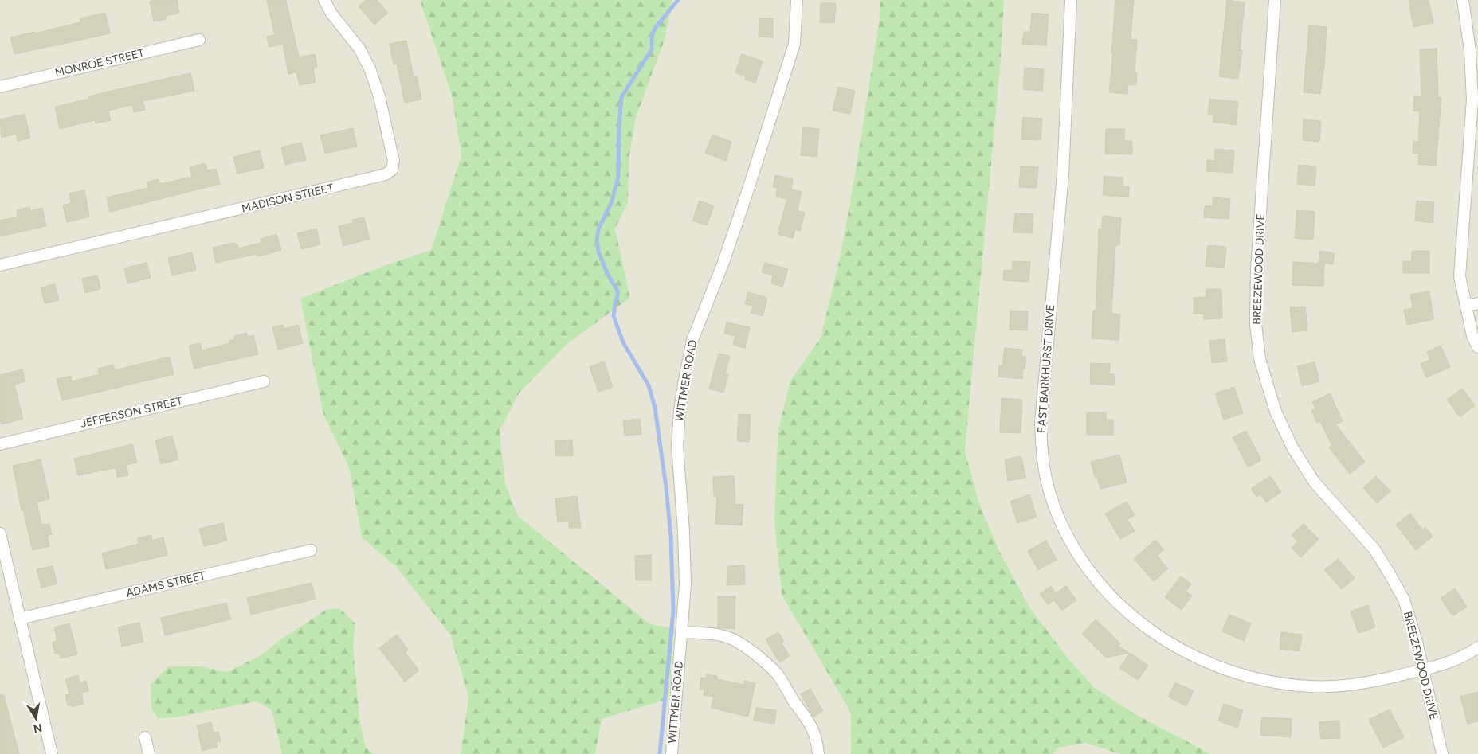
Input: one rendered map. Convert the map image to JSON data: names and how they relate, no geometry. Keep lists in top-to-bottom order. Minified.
{"streets":{"street":["MONROE STREET","MADISON STREET","BREEZEWOOD DRIVE","EAST BARKHURST DRIVE","WITTMER ROAD","JEFFERSON STREET","ADAMS STREET"]},"crossings":[["BREEZEWOOD DRIVE","EAST BARKHURST DRIVE"]],"north":"bottom"}
